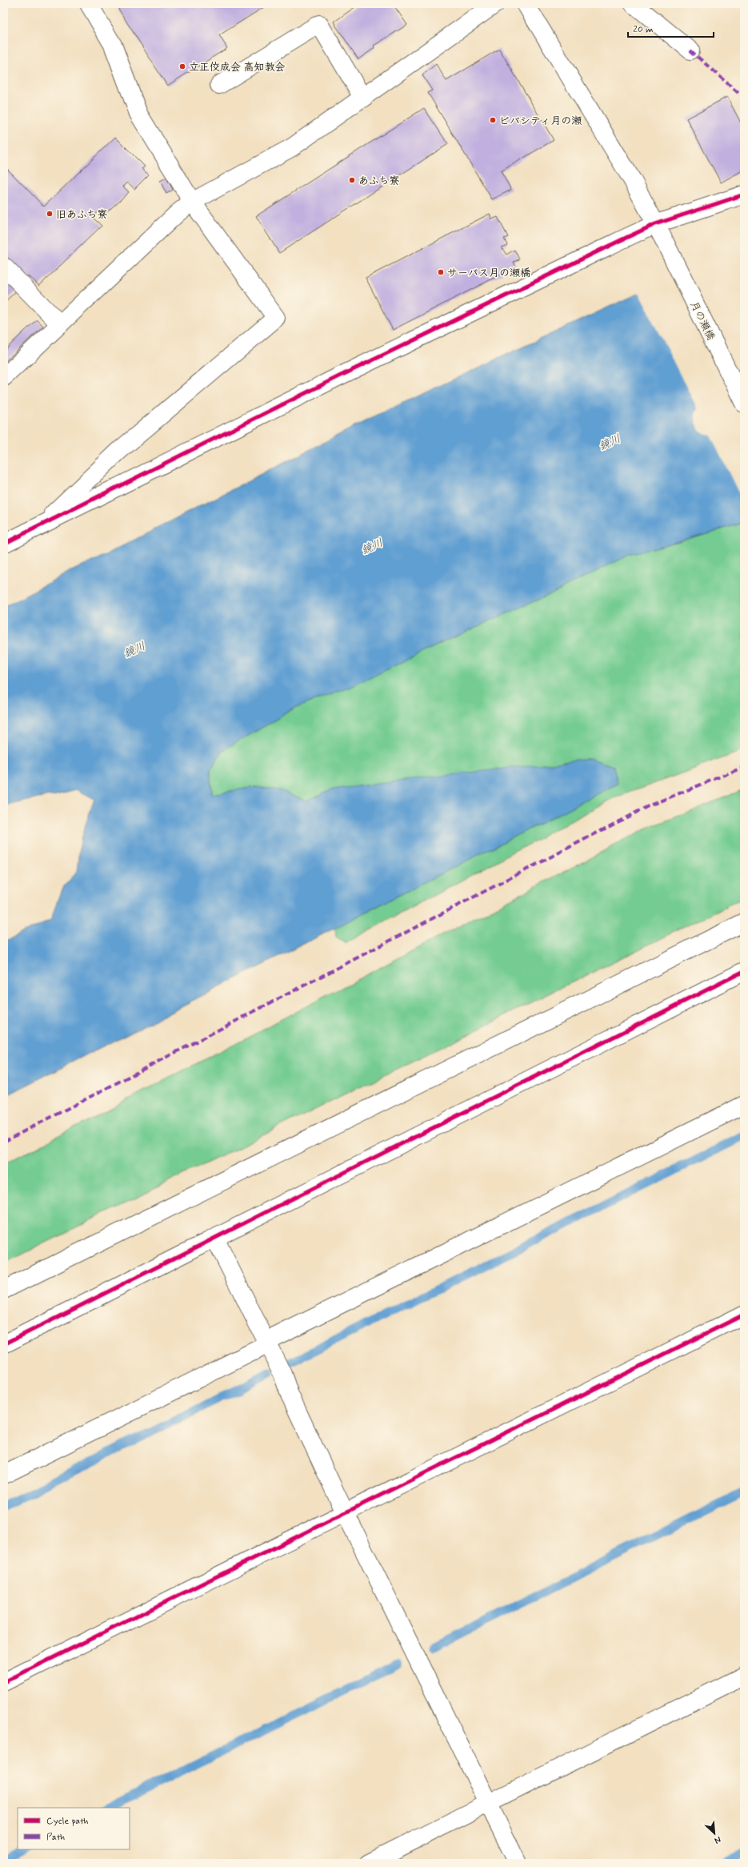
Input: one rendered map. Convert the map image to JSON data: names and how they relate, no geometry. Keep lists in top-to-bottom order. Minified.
{"streets":{"street":["月の瀬橋"]},"water":["鏡川"],"places":["立正佼成会 高知教会","ビバシティ月の瀬","あふち寮","旧あふち寮","サーパス月の瀬橋"],"legend":["Cycle path","Path"],"scale_bar":"20 m","north":"bottom right"}
